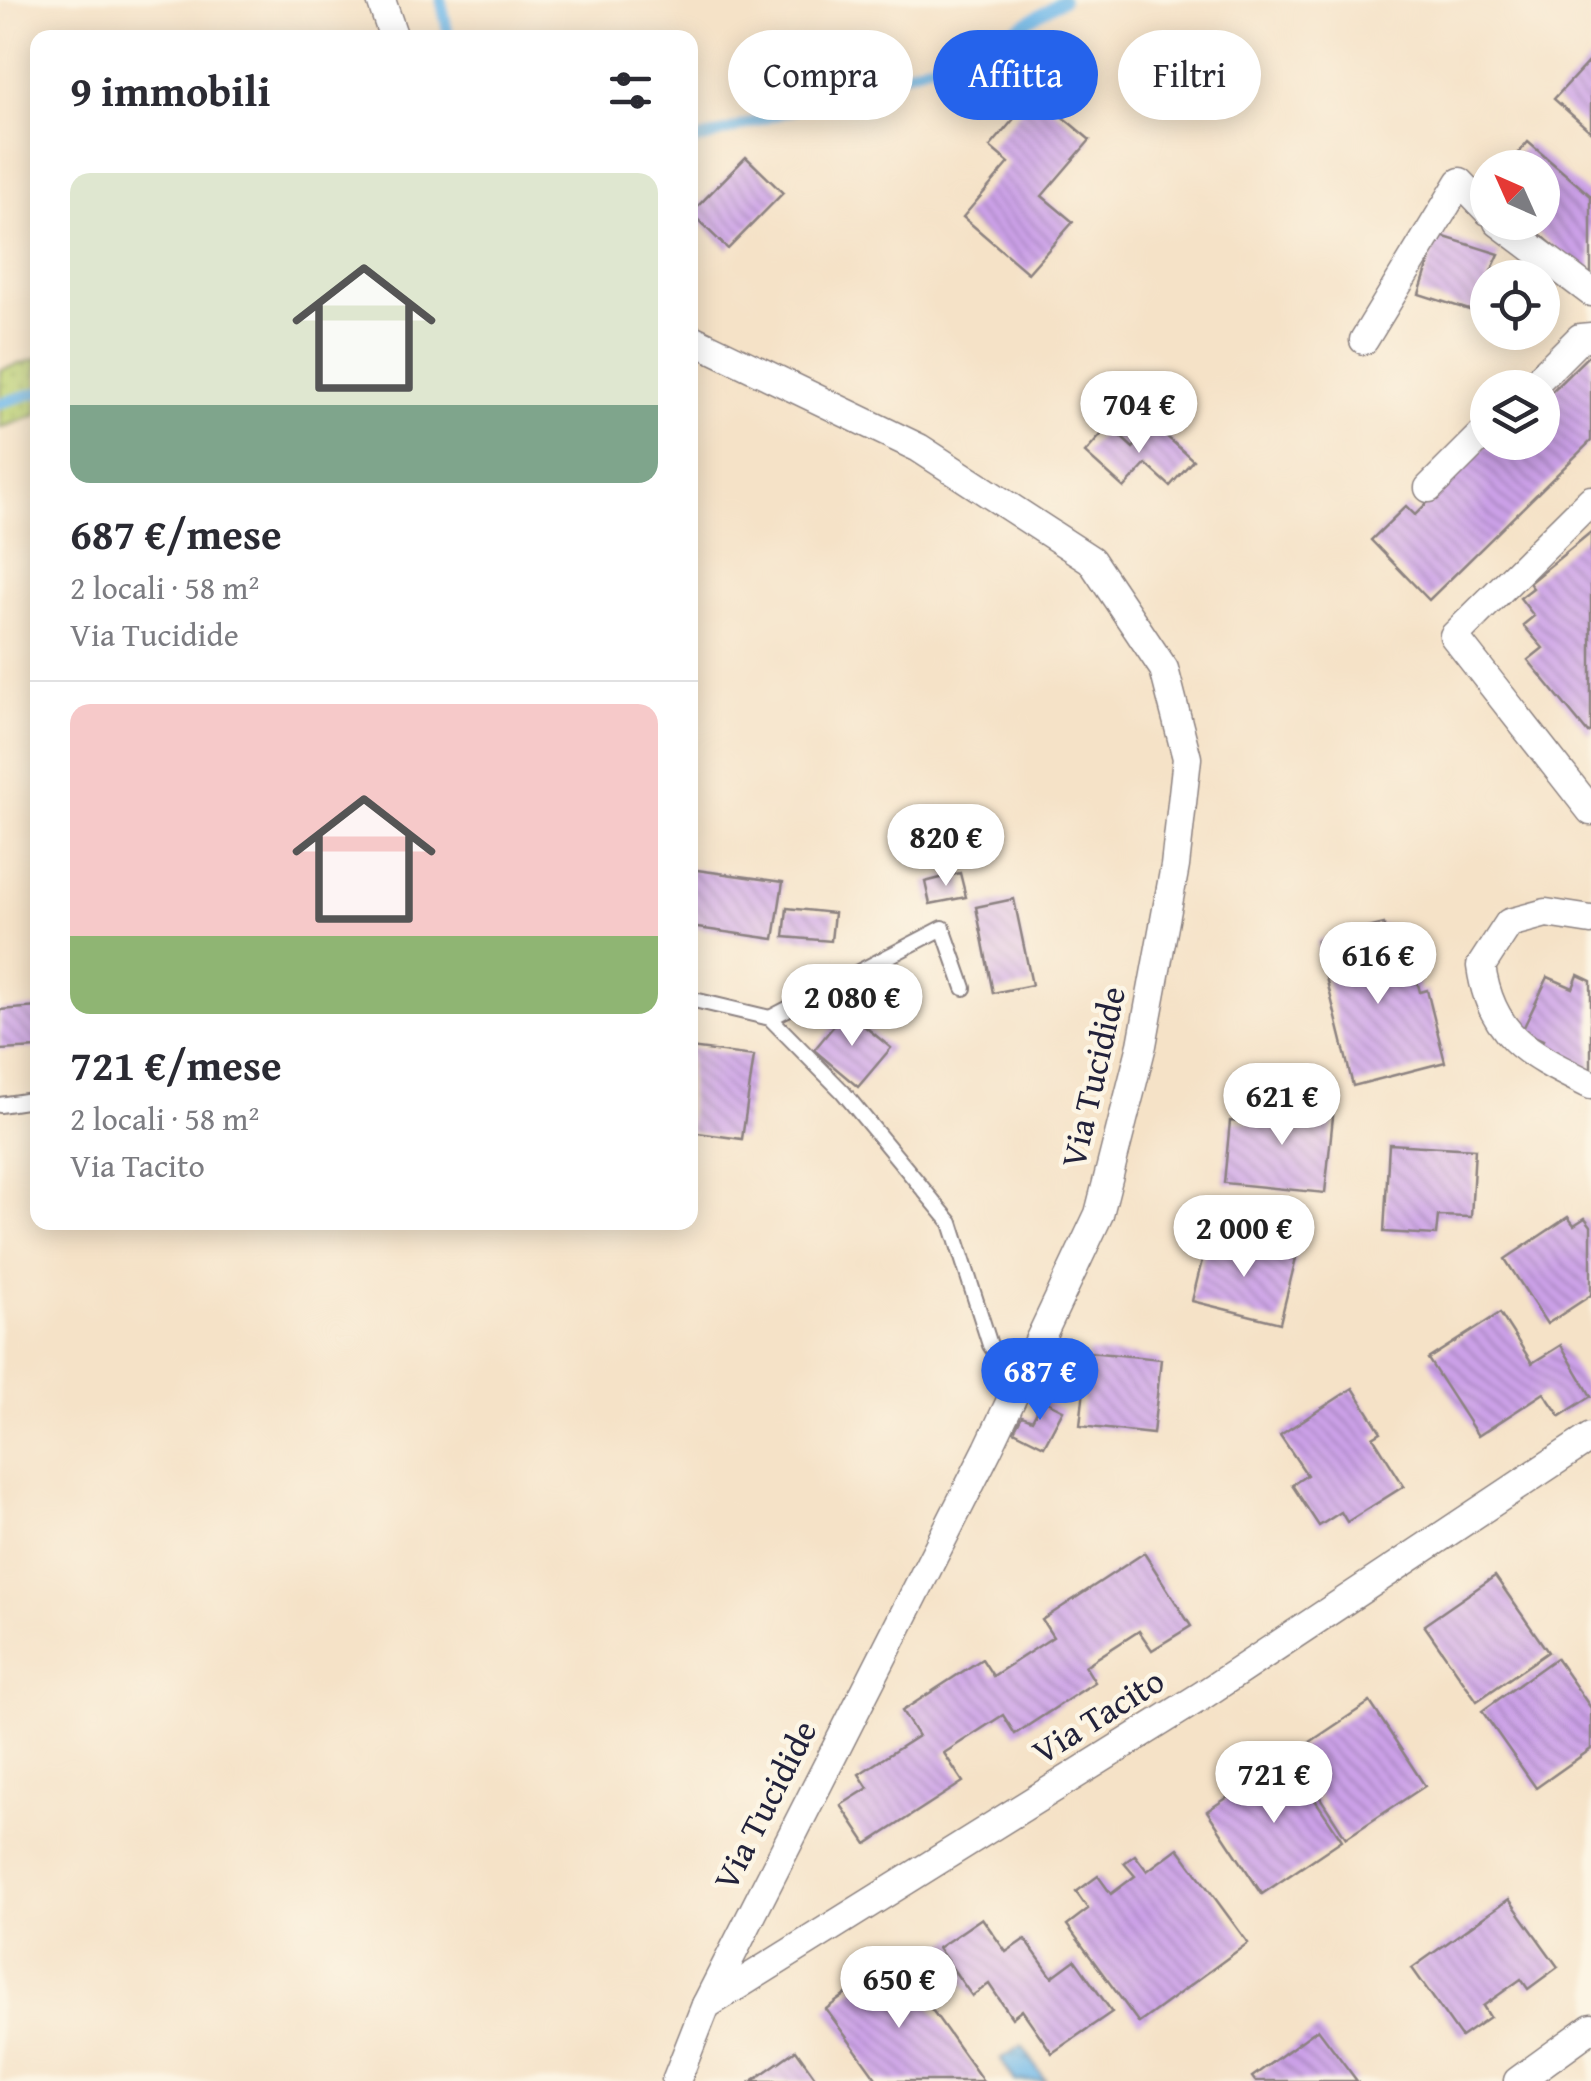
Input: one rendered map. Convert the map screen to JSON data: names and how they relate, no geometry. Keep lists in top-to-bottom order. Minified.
{"streets":{"street":["Via Tucidide","Via Tacito"]},"crossings":[["Via Tucidide","Via Tacito"]],"north":"top left","page":{"chip":["Compra","Affitta","Filtri"],"heading":"9 immobili","list":[{"name":"687 €/mese","note":"2 locali · 58 m² · Via Tucidide"},{"name":"721 €/mese","note":"2 locali · 58 m² · Via Tacito"}],"price":["704 €","820 €","616 €","2 080 €","621 €","2 000 €","687 €","721 €","650 €"]}}
